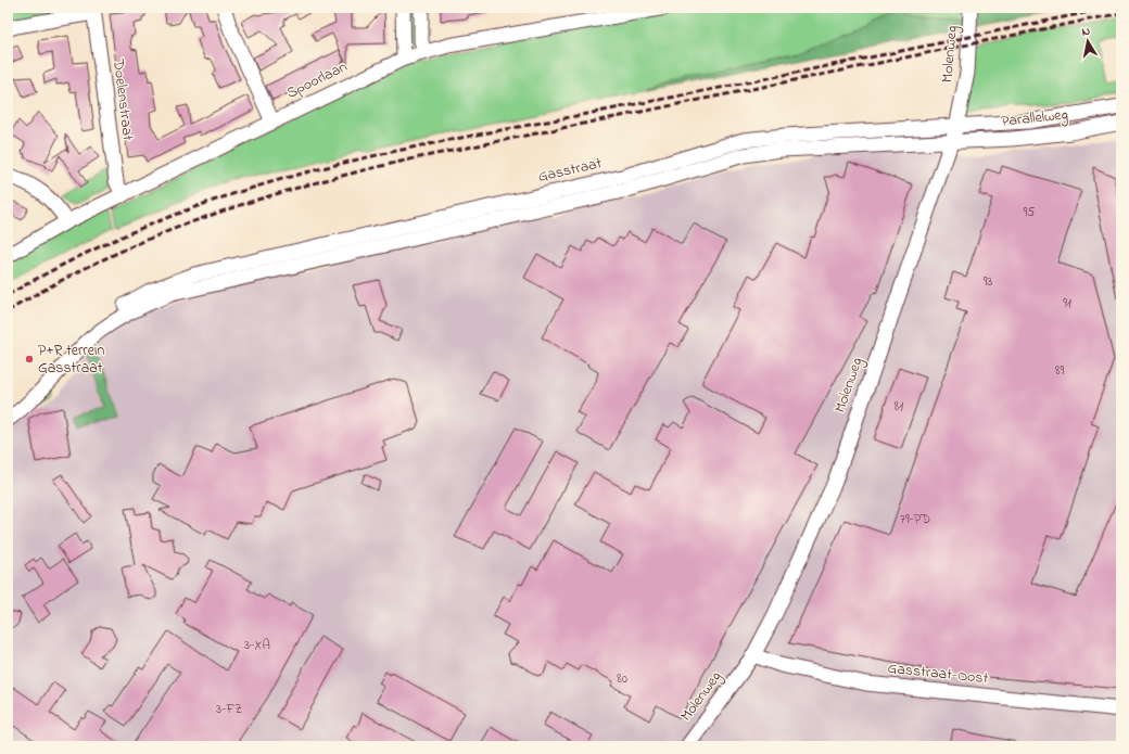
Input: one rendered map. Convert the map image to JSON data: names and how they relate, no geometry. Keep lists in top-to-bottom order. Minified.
{"streets":{"street":["Molenweg","Spoorlaan","Doelenstraat","Parallelweg","Gasstraat","Gasstraat-Oost"]},"crossings":[["Molenweg","Parallelweg"],["Molenweg","Gasstraat"],["Molenweg","Gasstraat-Oost"],["Spoorlaan","Doelenstraat"],["Parallelweg","Gasstraat"]],"places":["P+R terrein Gasstraat"],"house_numbers":["95","93","91","89","81","79-PD","3-XA","80","3-FZ"],"north":"top"}
